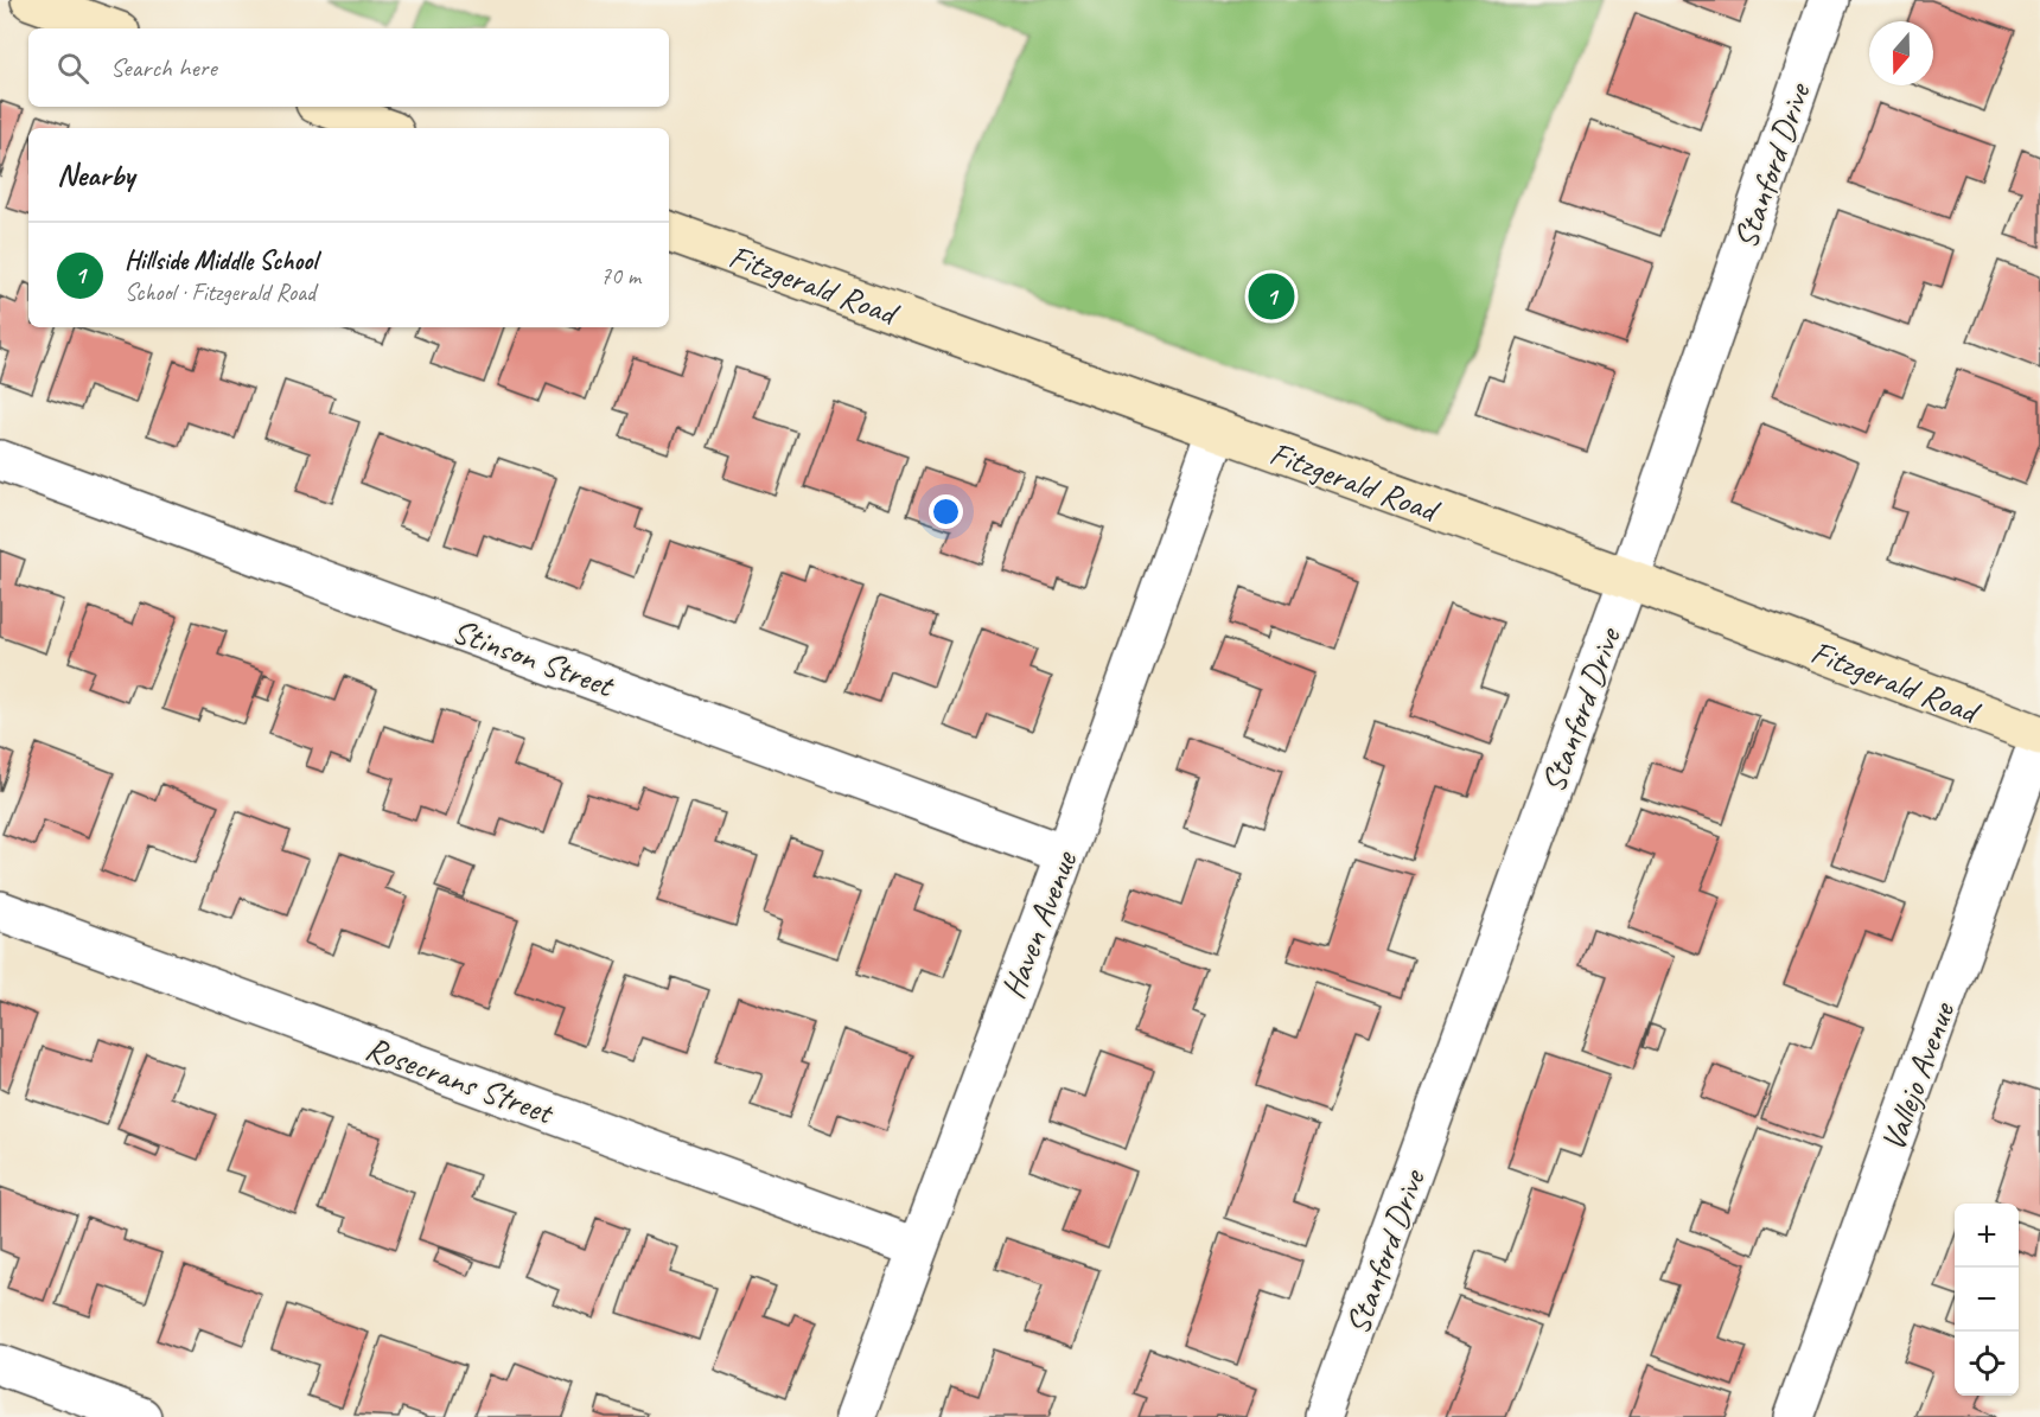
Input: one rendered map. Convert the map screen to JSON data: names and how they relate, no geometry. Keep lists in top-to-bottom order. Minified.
{"streets":{"main road":["Fitzgerald Road"],"street":["Stanford Drive","Stinson Street","Haven Avenue","Vallejo Avenue","Rosecrans Street"]},"crossings":[["Stanford Drive","Fitzgerald Road"],["Fitzgerald Road","Haven Avenue"],["Fitzgerald Road","Vallejo Avenue"],["Stinson Street","Haven Avenue"],["Haven Avenue","Rosecrans Street"]],"north":"bottom","page":{"search":"Search here","heading":"Nearby","list":[{"mark":"1","name":"Hillside Middle School","note":"School · Fitzgerald Road","value":"70 m"}],"pins":"1","map_buttons":["+","−"]}}
